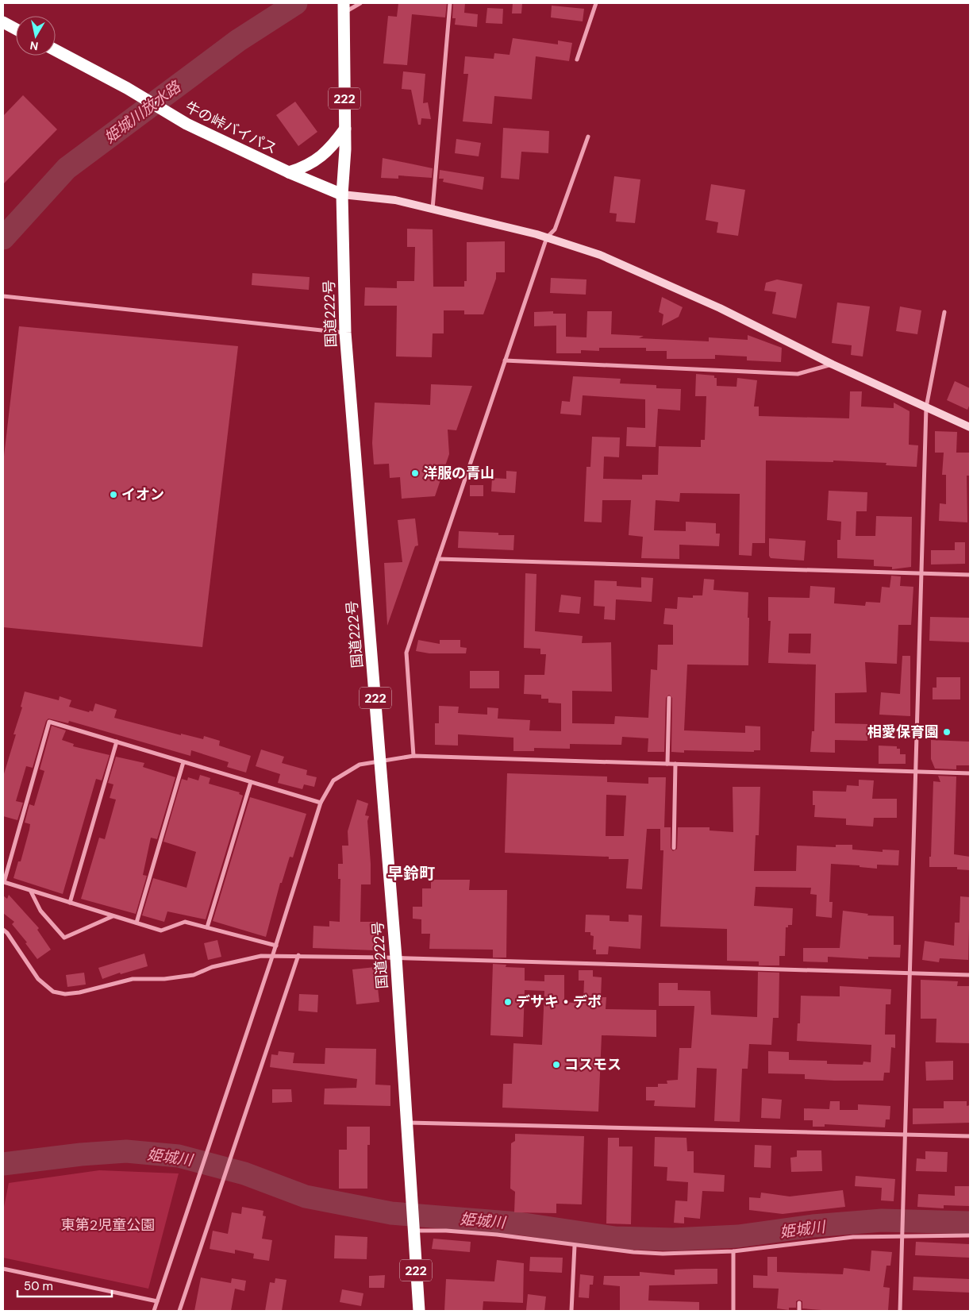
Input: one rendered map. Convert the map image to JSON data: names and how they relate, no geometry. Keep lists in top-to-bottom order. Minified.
{"streets":{"highway":["222","牛の峠バイパス","国道222号"]},"crossings":[["牛の峠バイパス","国道222号"]],"districts":["早鈴町"],"water":["姫城川放水路","姫城川"],"parks":["東第2児童公園"],"places":["洋服の青山","イオン","相愛保育園","デサキ・デポ","コスモス"],"scale_bar":"50 m","north":"bottom"}
